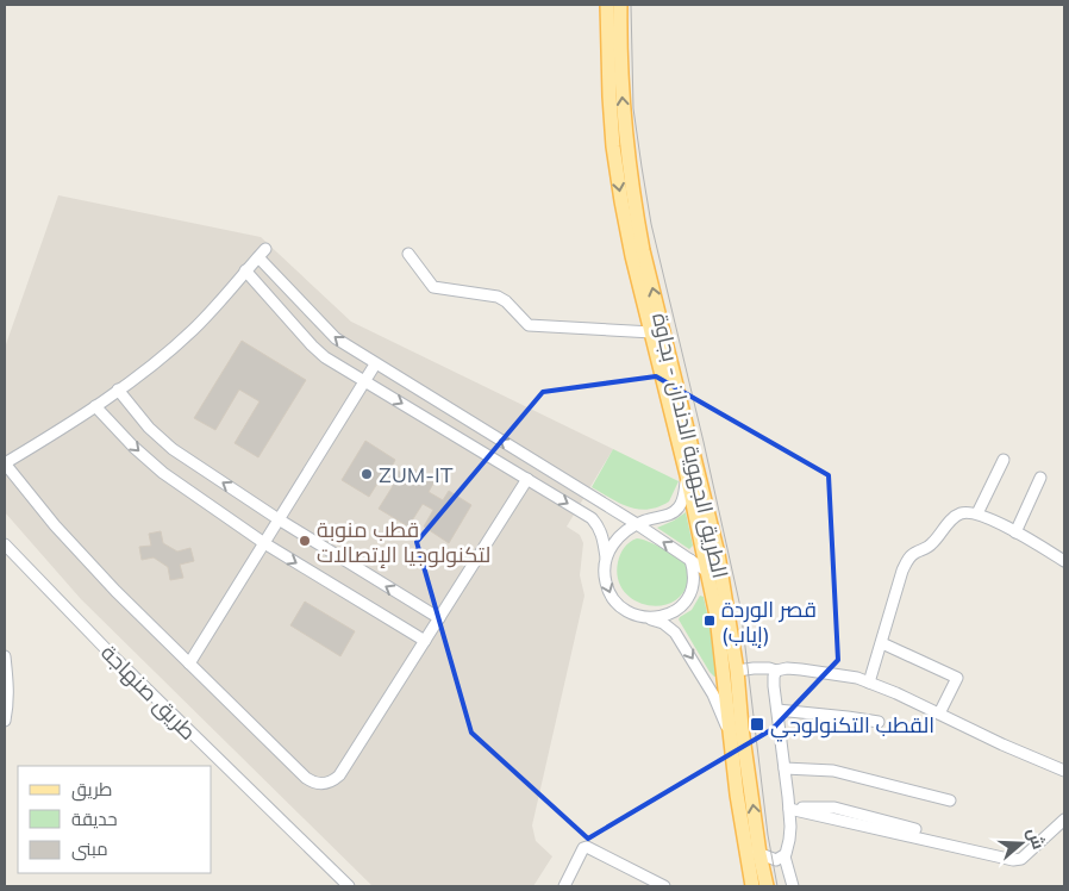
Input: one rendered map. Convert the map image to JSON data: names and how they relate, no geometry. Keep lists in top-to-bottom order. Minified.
{"streets":{"main road":["الطريق الجهوية الدندان - بجاوة"],"street":["طريق صنهاجة"]},"places":{"other":["ZUM-IT","قطب منوبة لتكنولوجيا الإتصالات"],"transit":["قصر الوردة (إياب)","القطب التكنولوجي"]},"legend":["طريق","حديقة","مبنى"],"north":"right"}
